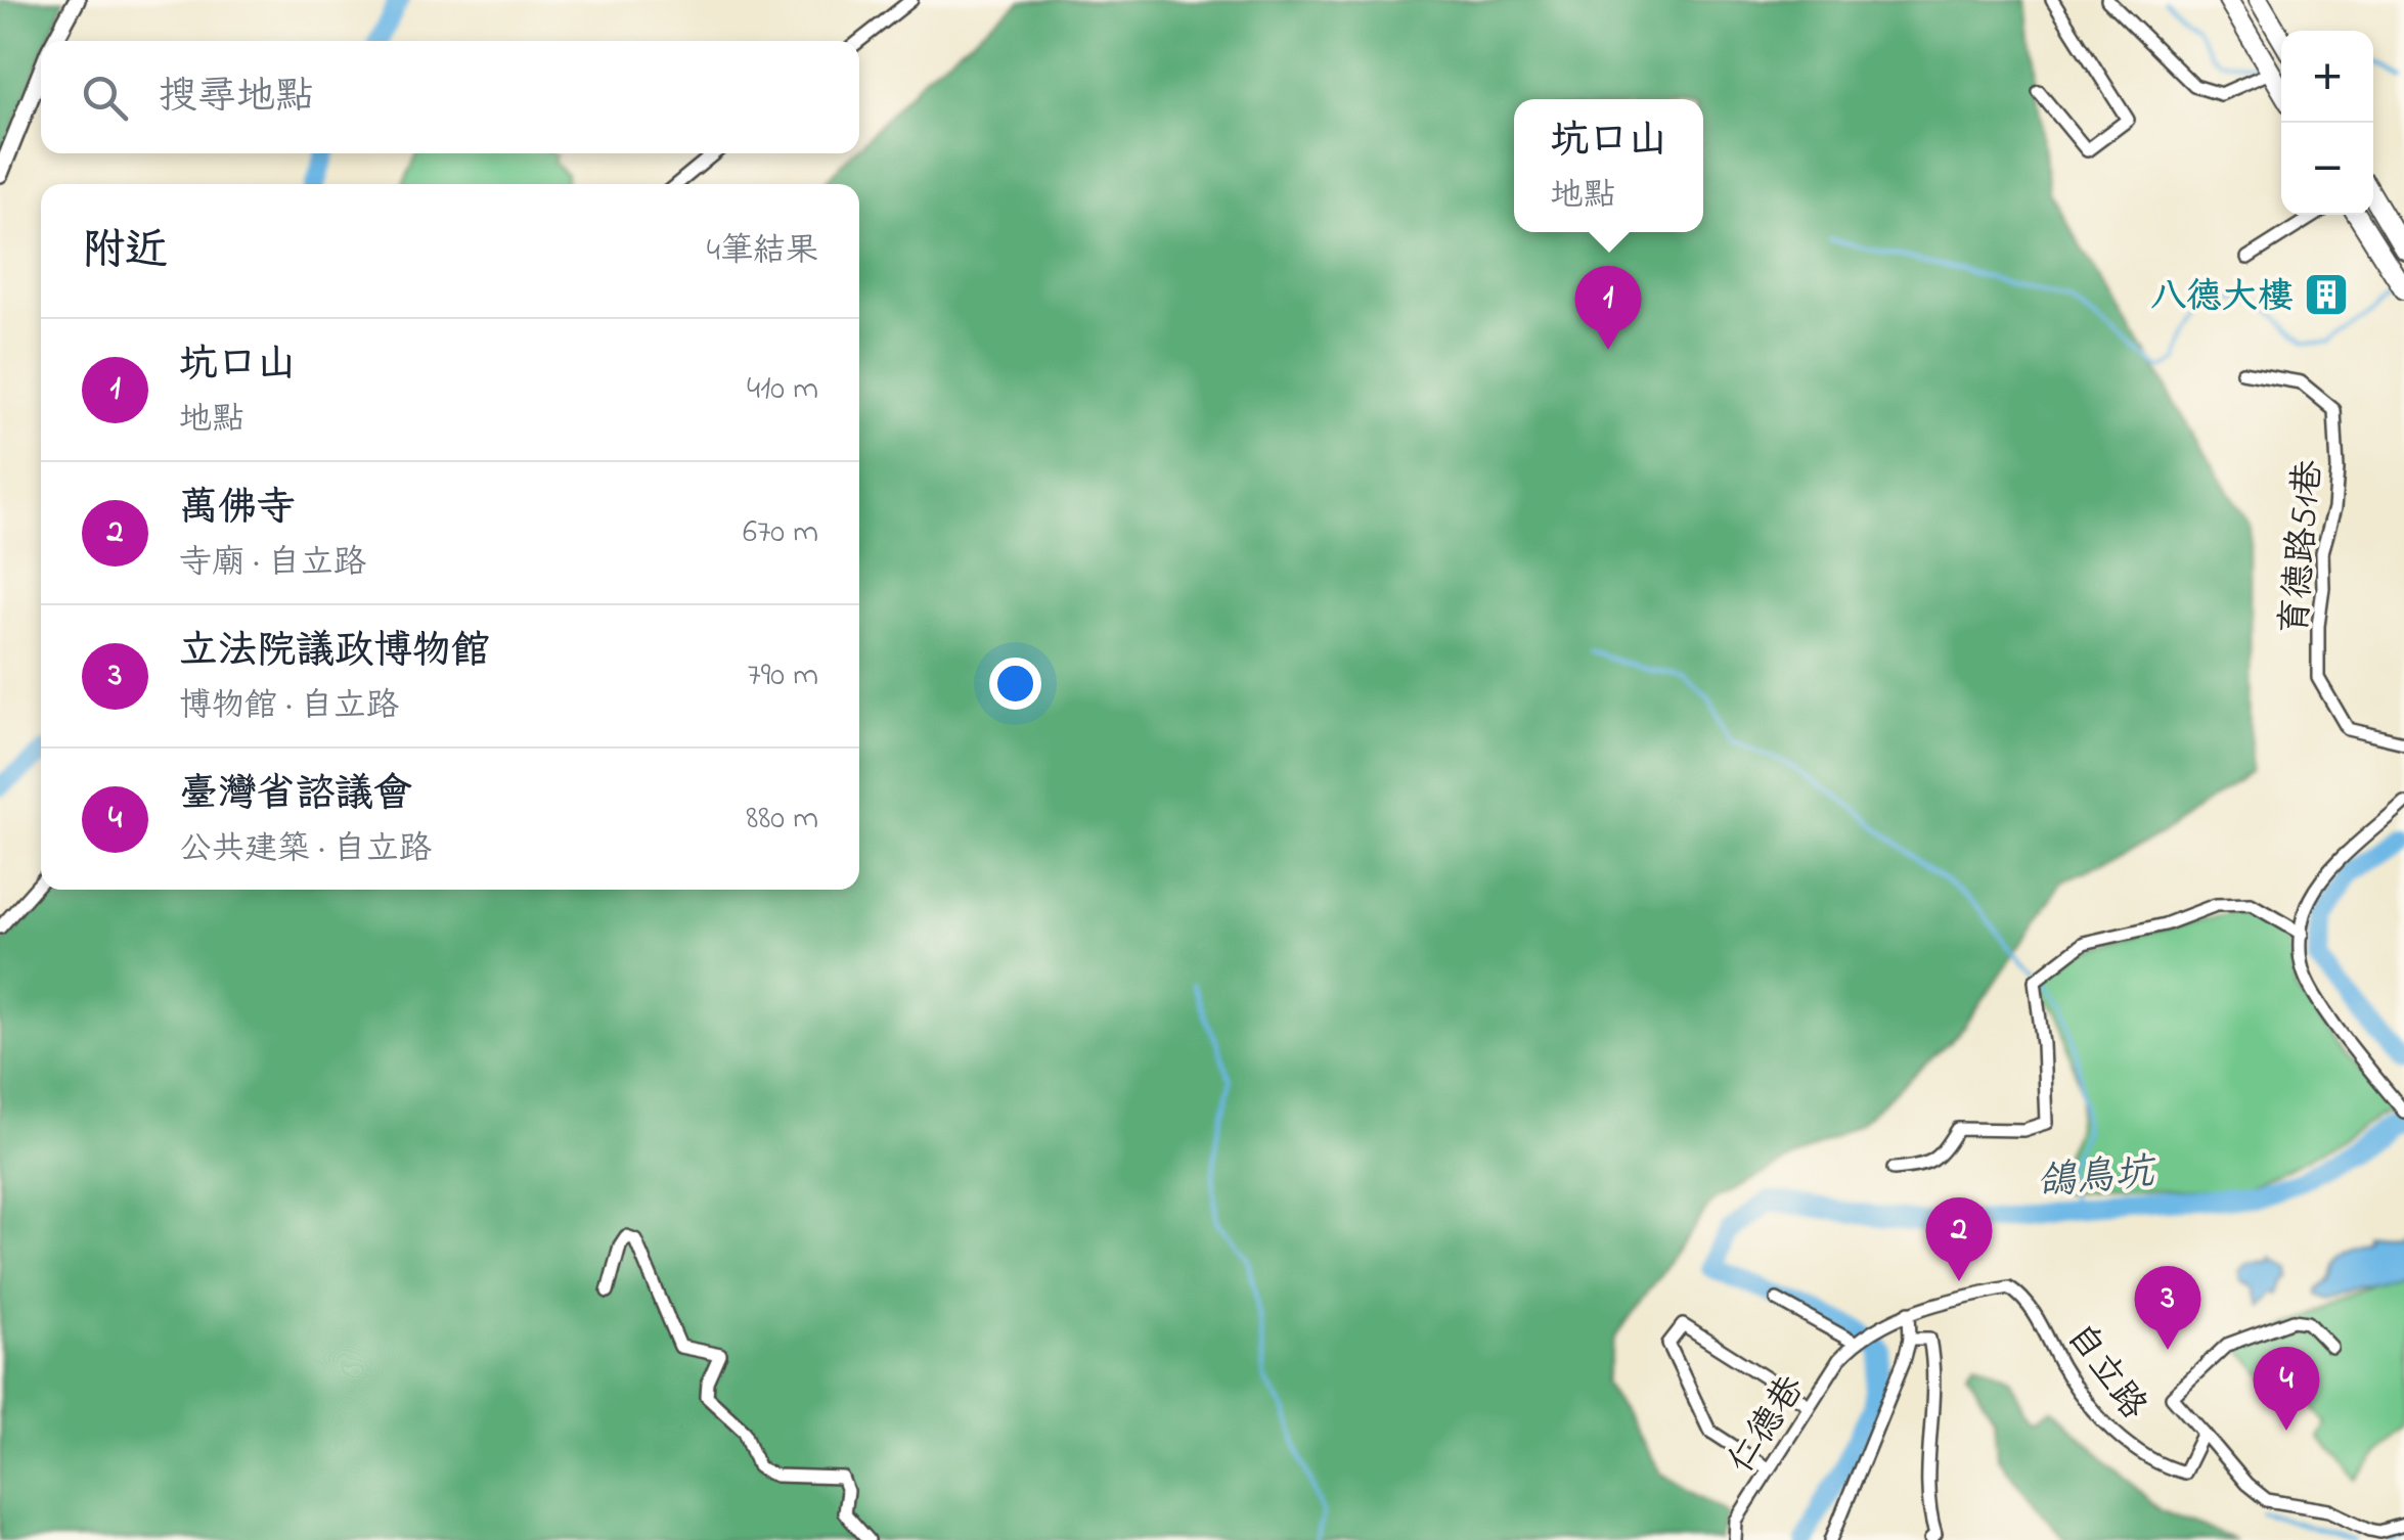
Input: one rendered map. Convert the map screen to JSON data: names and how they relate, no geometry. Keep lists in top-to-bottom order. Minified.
{"streets":{"street":["育德路51巷","自立路","仁德巷"]},"water":["鴿鳥坑"],"places":{"building":["八德大樓"]},"page":{"map_buttons":["+","−"],"search":"搜尋地點","popup":["坑口山","地點"],"heading":["附近","4筆結果"],"pins":["1","2","3","4"],"list":[{"mark":"1","name":"坑口山","note":"地點","value":"410 m"},{"mark":"2","name":"萬佛寺","note":"寺廟 · 自立路","value":"670 m"},{"mark":"3","name":"立法院議政博物館","note":"博物館 · 自立路","value":"790 m"},{"mark":"4","name":"臺灣省諮議會","note":"公共建築 · 自立路","value":"880 m"}]}}
